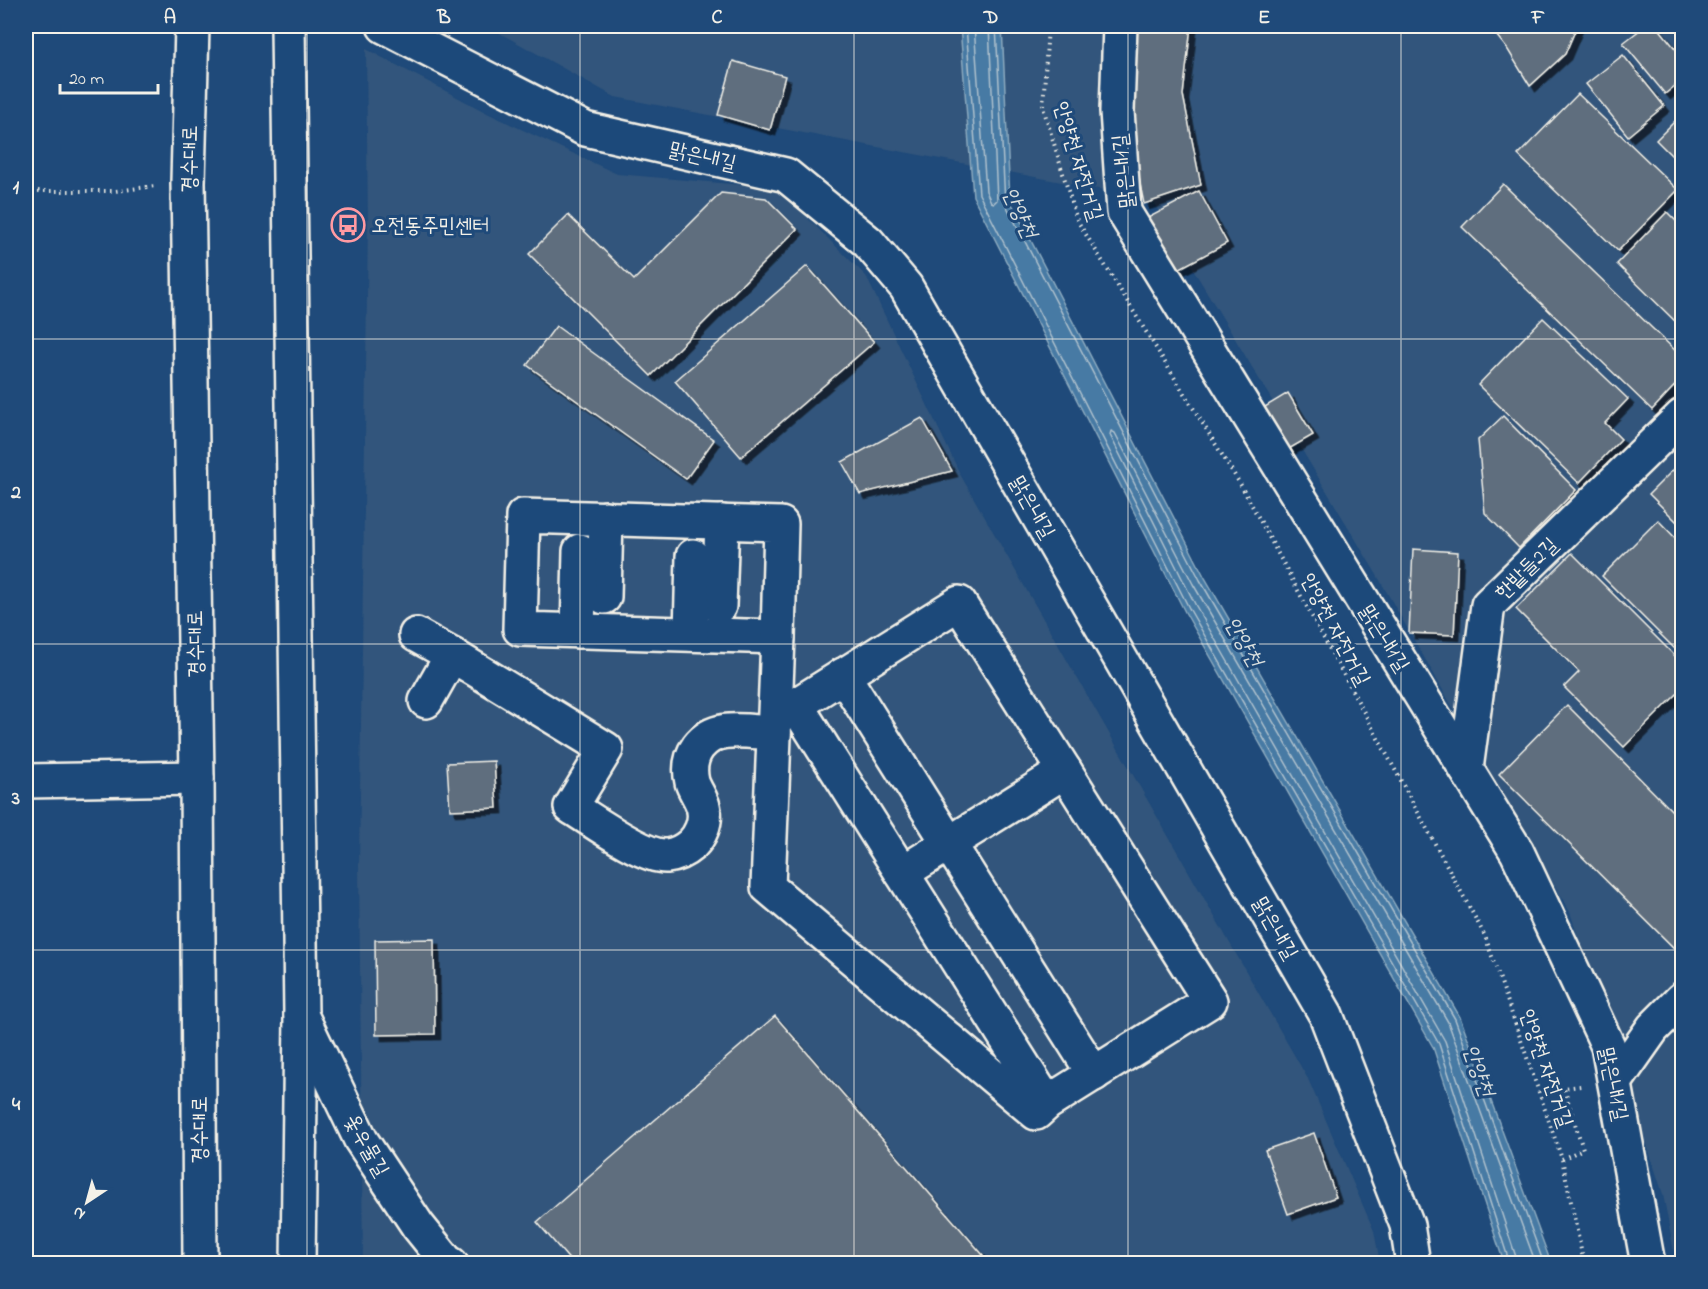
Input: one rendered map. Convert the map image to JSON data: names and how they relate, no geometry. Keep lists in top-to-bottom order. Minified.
{"streets":{"street":["맑은내길","경수대로","맑은내1길","한밭들2길","옻우물길"],"path":["안양천 자전거길"]},"crossings":[["맑은내1길","한밭들2길"]],"water":["안양천"],"places":{"bus stop":["오전동주민센터"]},"scale_bar":"20 m","north":"bottom left","grid":{"columns":["A","B","C","D","E","F"],"rows":["1","2","3","4"]}}
